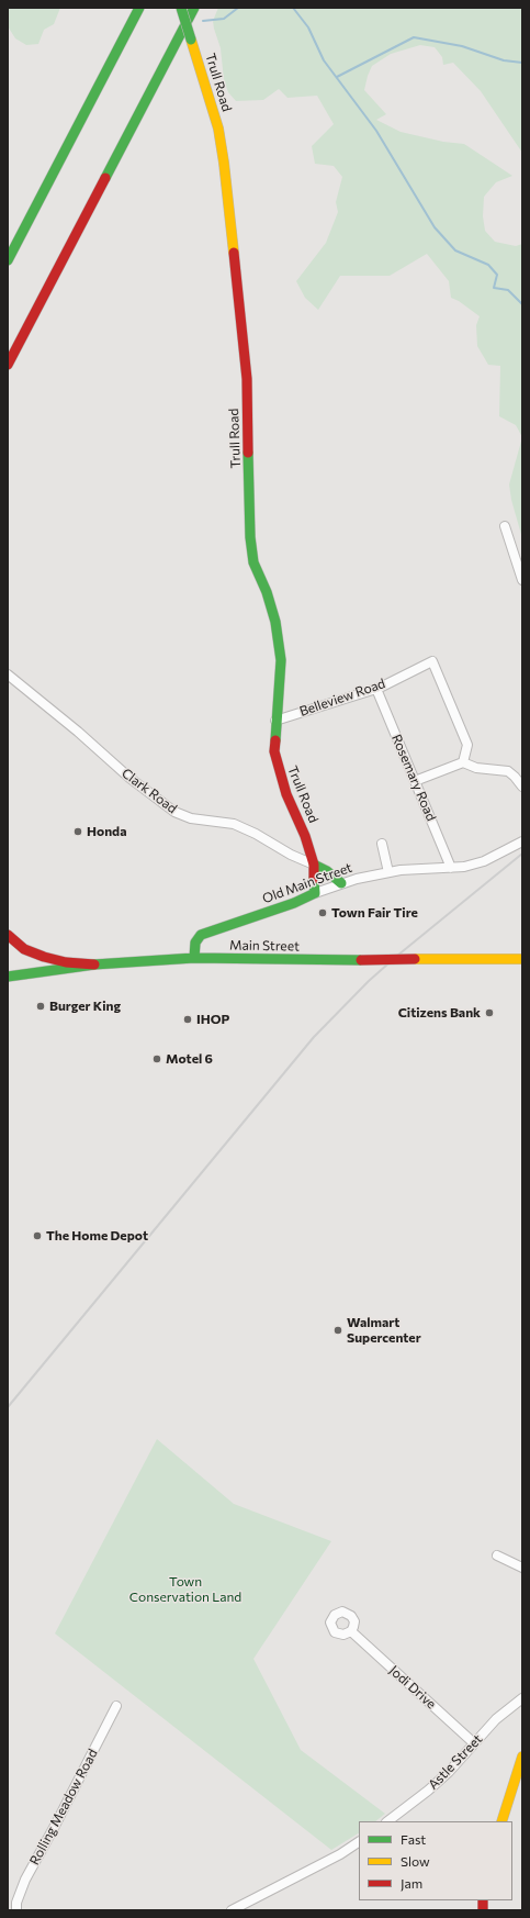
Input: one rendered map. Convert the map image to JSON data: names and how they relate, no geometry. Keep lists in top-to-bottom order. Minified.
{"streets":{"main road":["Trull Road","Old Main Street","Main Street"],"street":["Belleview Road","Rosemary Road","Clark Road","Jodi Drive","Astle Street","Rolling Meadow Road"]},"crossings":[["Trull Road","Belleview Road"],["Trull Road","Clark Road"],["Trull Road","Old Main Street"],["Belleview Road","Rosemary Road"],["Rosemary Road","Old Main Street"],["Old Main Street","Main Street"],["Jodi Drive","Astle Street"]],"parks":["Town Conservation Land"],"places":["Honda","Town Fair Tire","Burger King","Citizens Bank","IHOP","Motel 6","The Home Depot","Walmart Supercenter"],"legend":["Fast","Slow","Jam"]}
